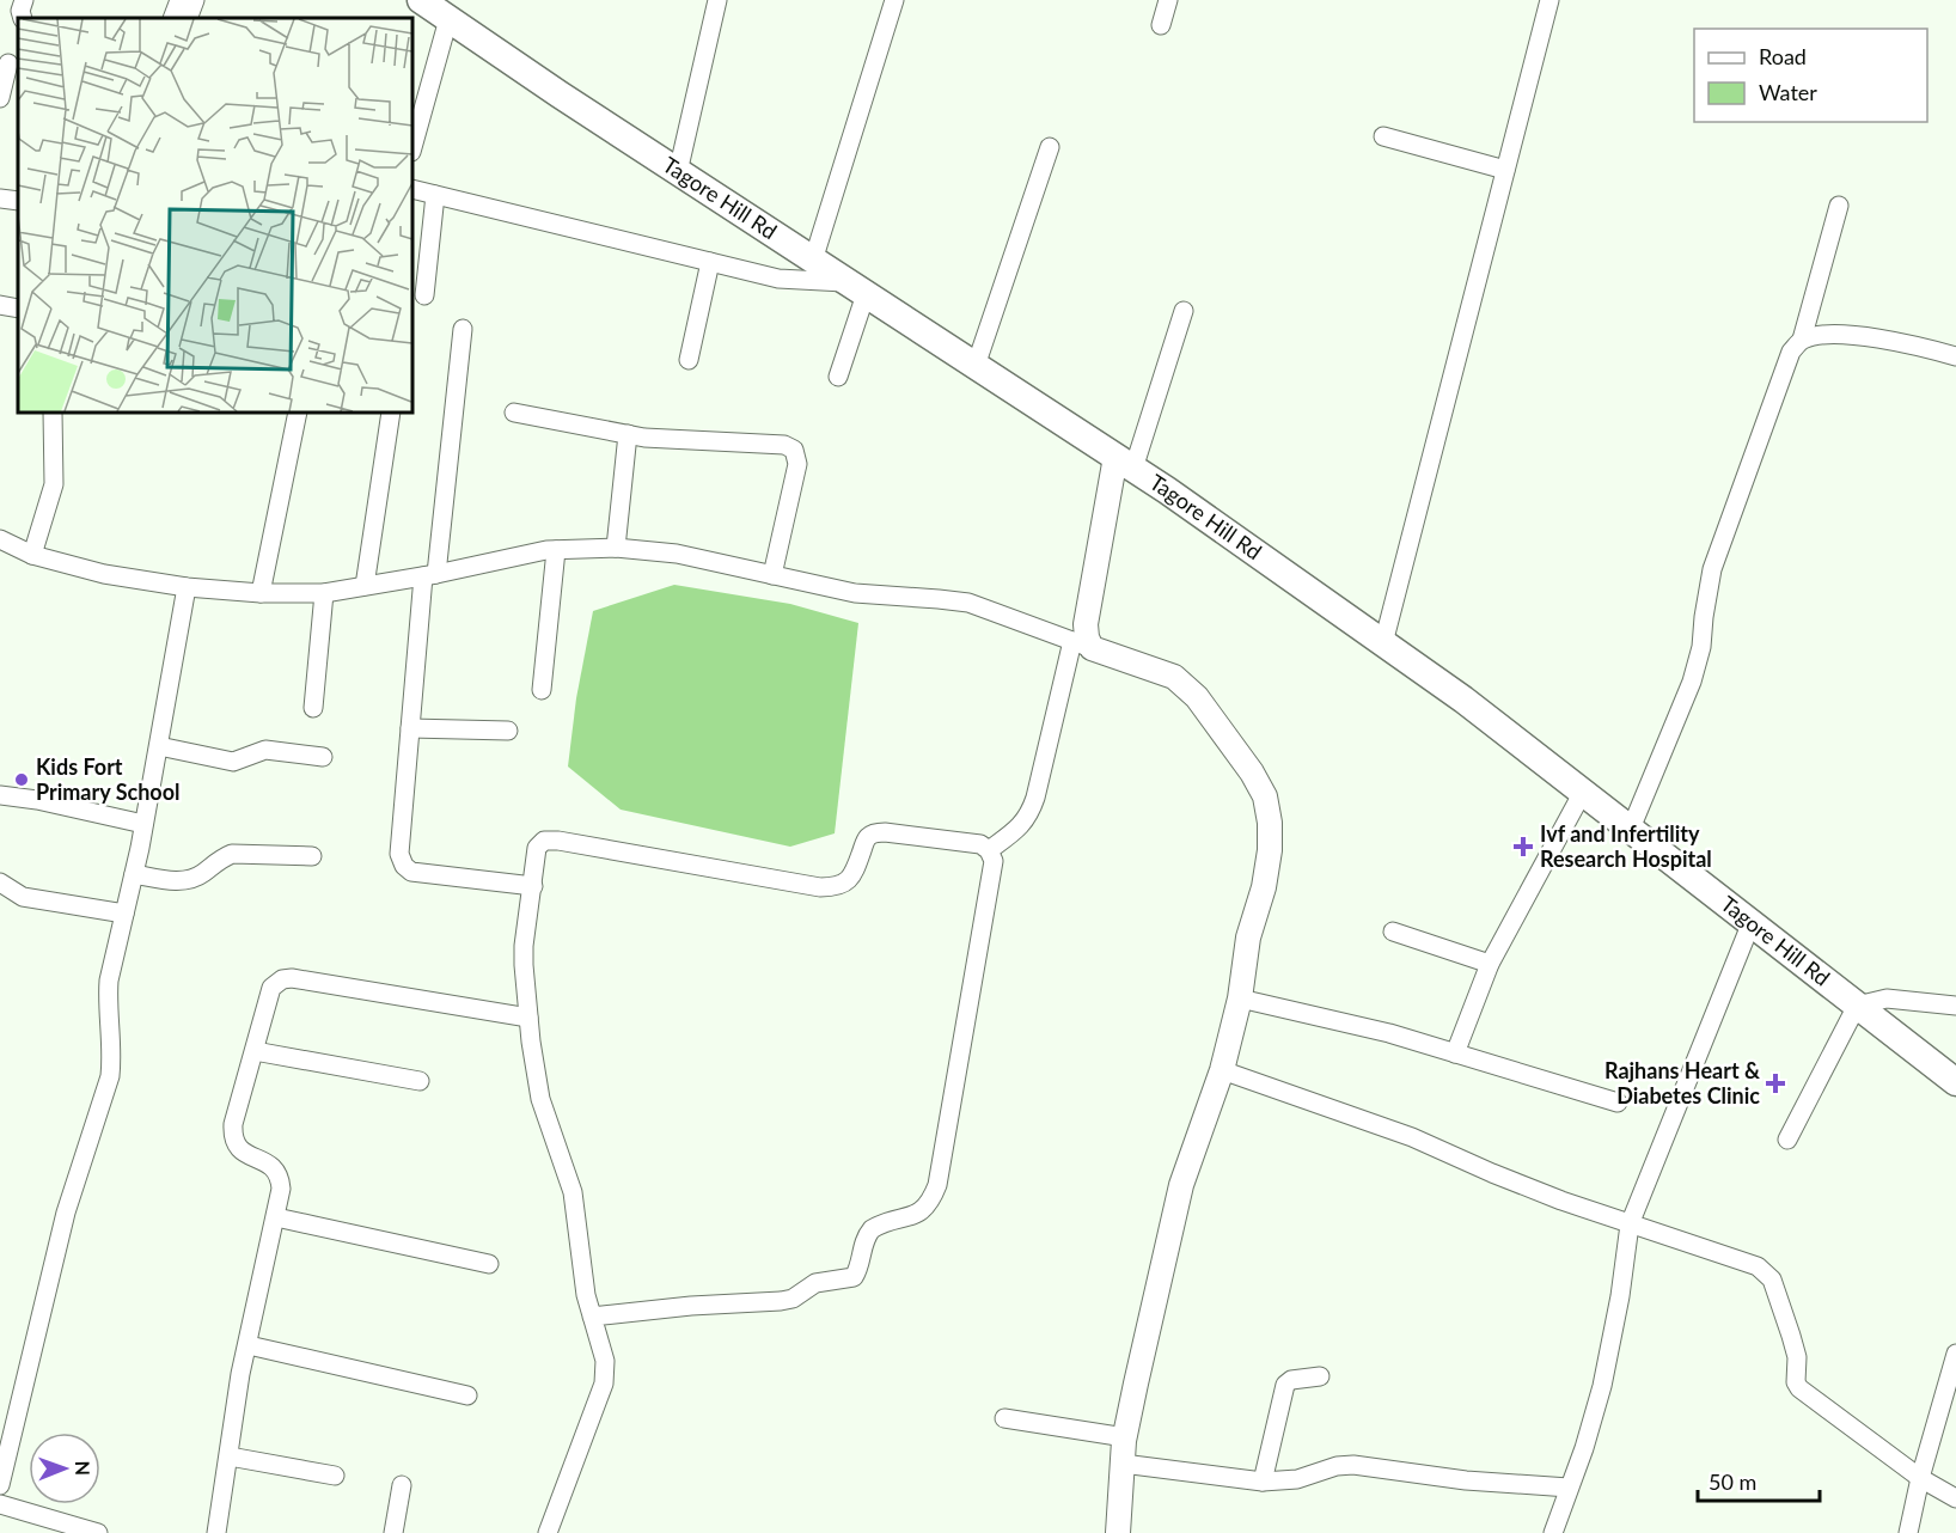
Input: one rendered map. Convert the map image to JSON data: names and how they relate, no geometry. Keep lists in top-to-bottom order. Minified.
{"streets":{"main road":["Tagore Hill Rd"]},"places":{"other":["Kids Fort Primary School"],"health":["Ivf and Infertility Research Hospital","Rajhans Heart & Diabetes Clinic"]},"legend":["Road","Water"],"scale_bar":"50 m","north":"right"}
